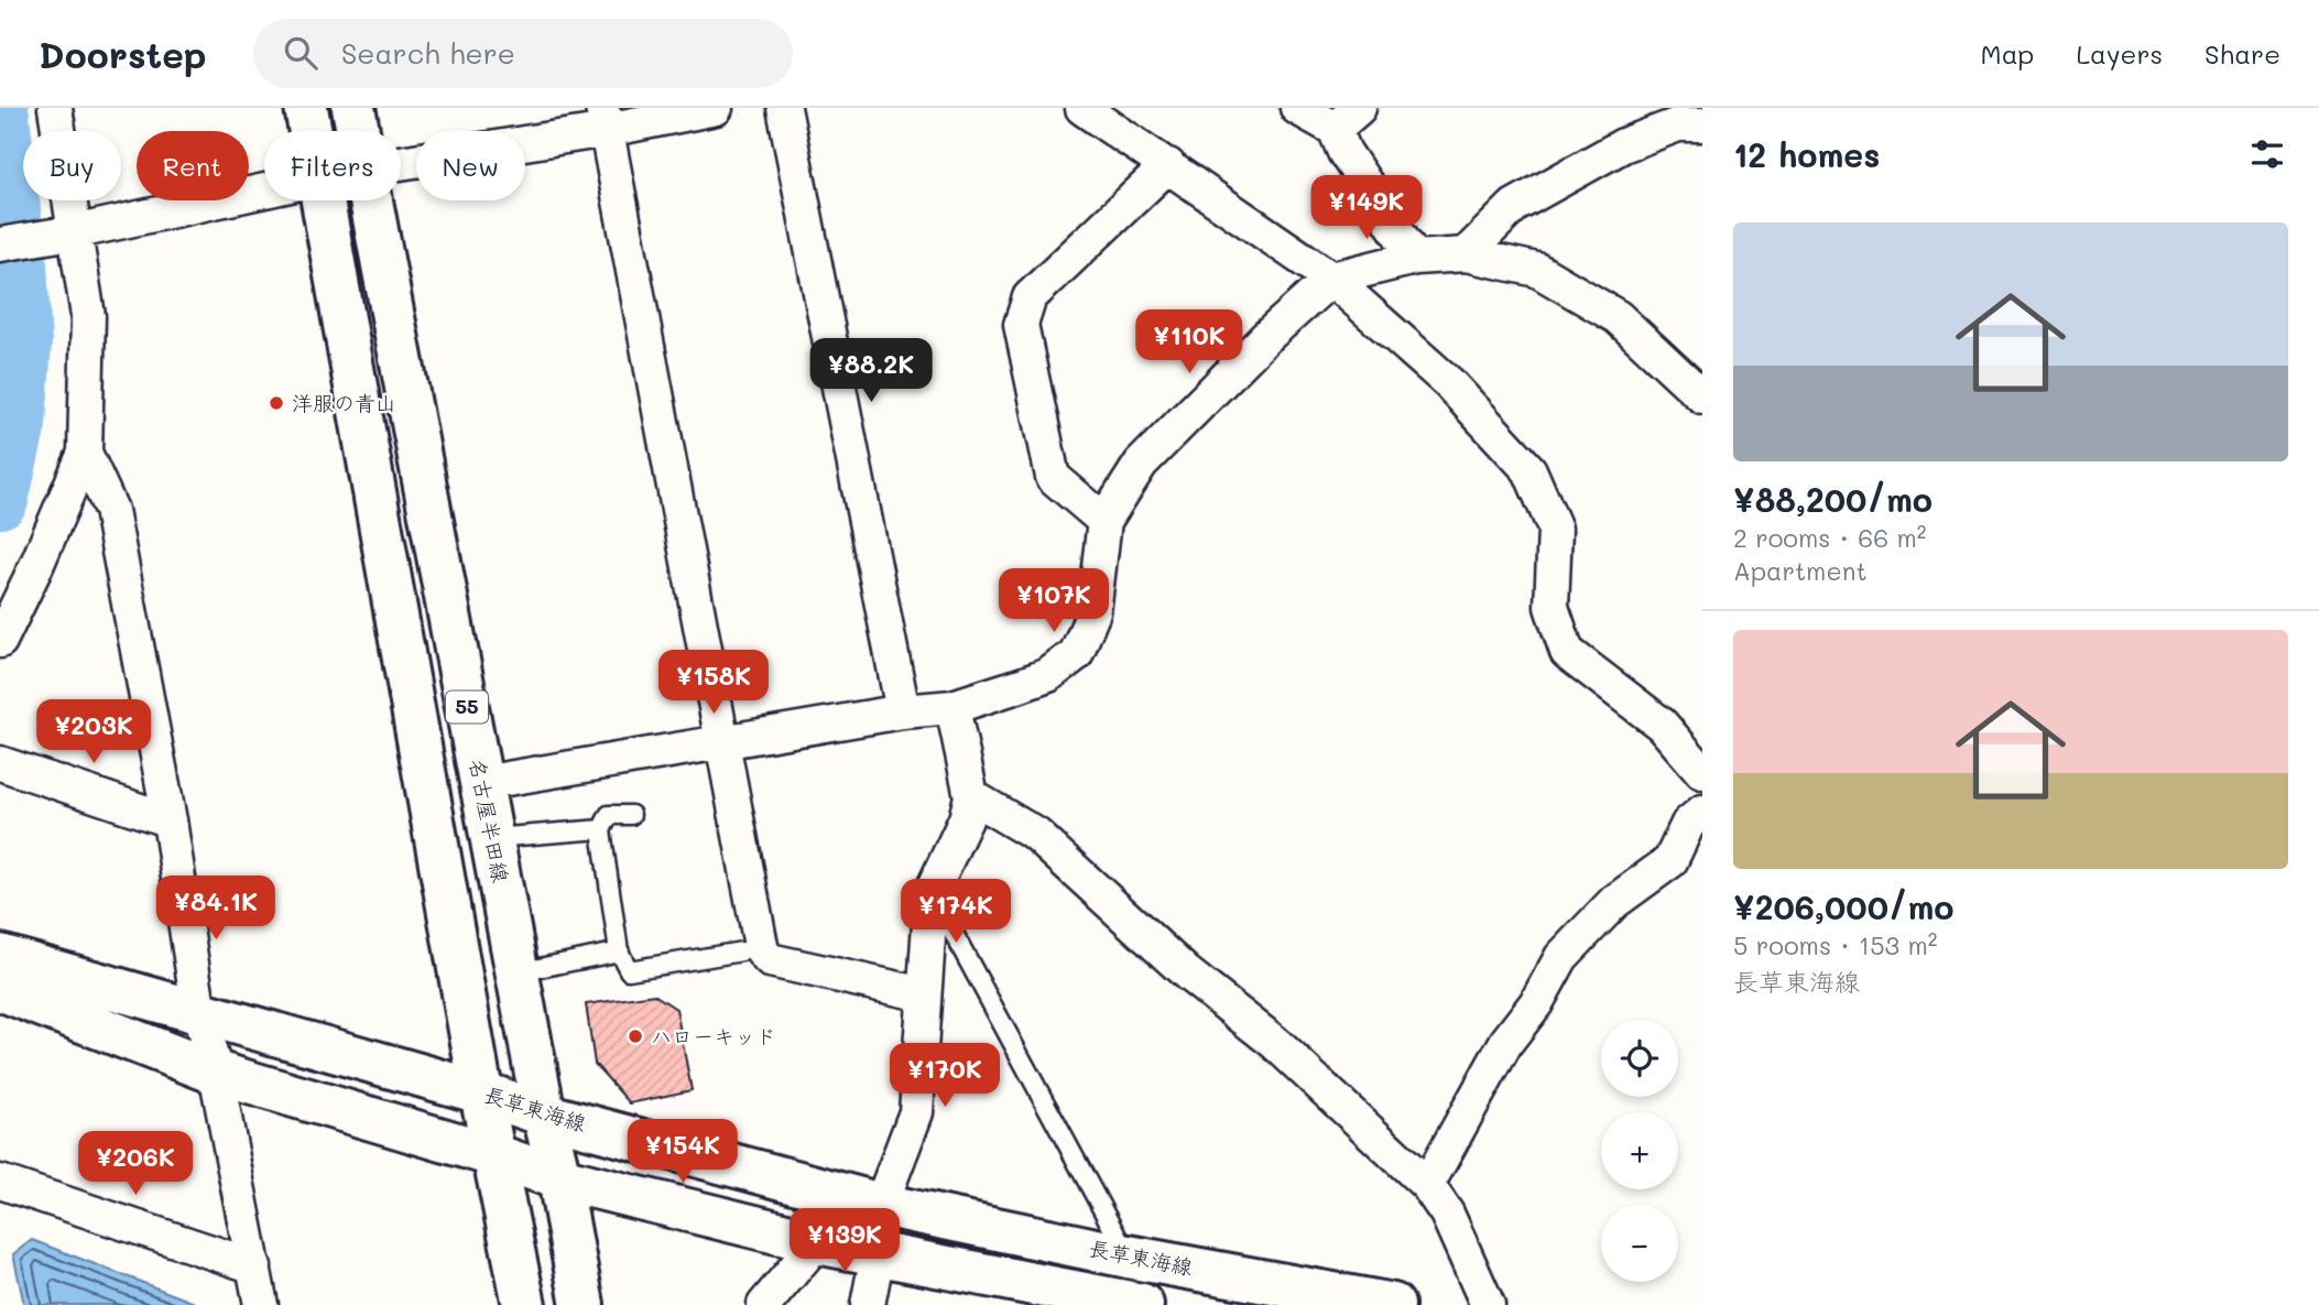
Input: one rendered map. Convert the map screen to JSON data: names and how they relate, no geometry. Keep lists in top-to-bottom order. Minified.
{"streets":{"main road":["55","名古屋半田線","長草東海線"]},"crossings":[["55","長草東海線"],["名古屋半田線","長草東海線"]],"places":["洋服の青山","ハローキッド"],"page":{"header":"Doorstep","search":"Search here","nav":["Map","Layers","Share"],"heading":"12 homes","chip":["Buy","Rent","Filters","New"],"price":["¥149K","¥110K","¥88.2K","¥107K","¥158K","¥203K","¥84.1K","¥174K","¥170K","¥154K","¥206K","¥139K"],"list":[{"name":"¥88,200/mo","note":"2 rooms · 66 m² · Apartment"},{"name":"¥206,000/mo","note":"5 rooms · 153 m² · 長草東海線"}],"map_buttons":["+","−"]}}
